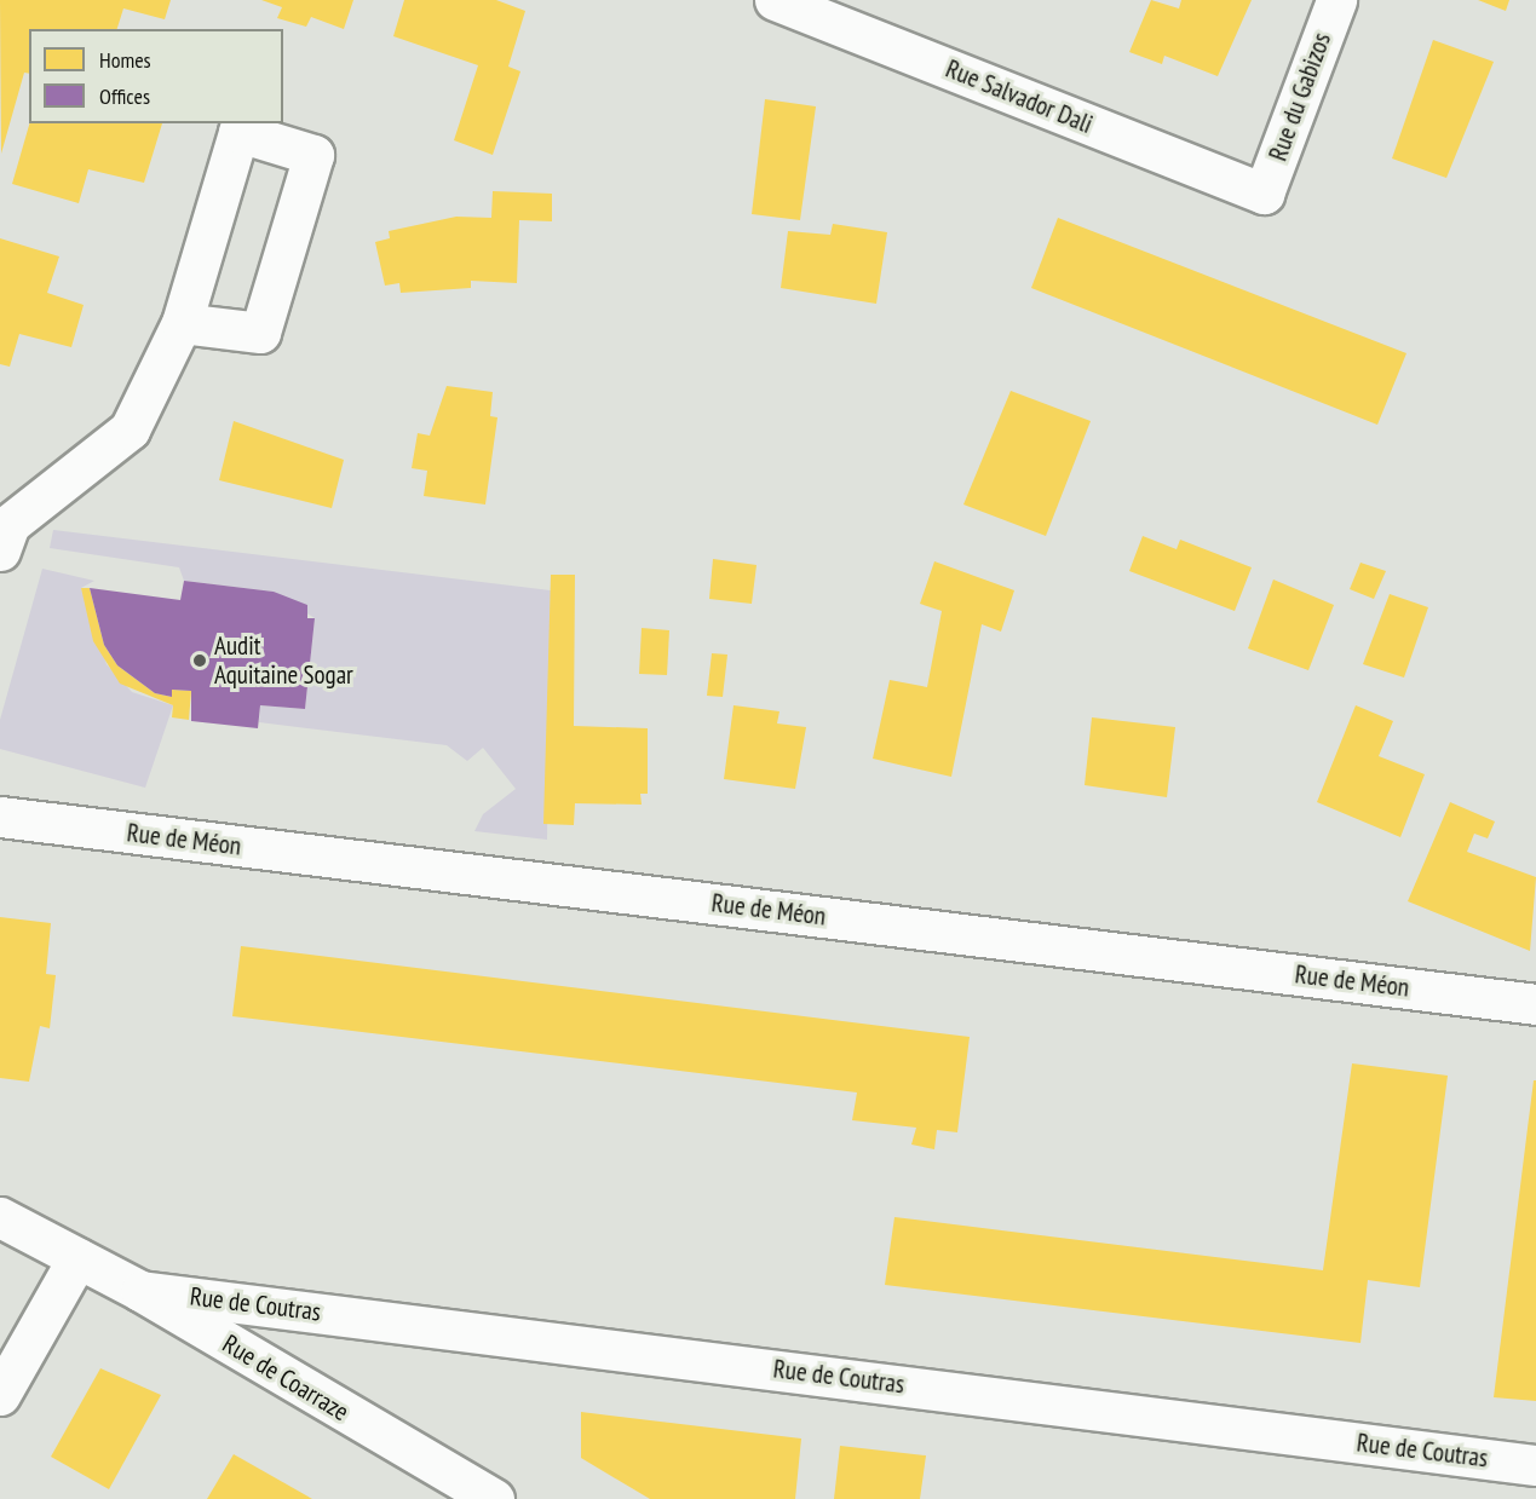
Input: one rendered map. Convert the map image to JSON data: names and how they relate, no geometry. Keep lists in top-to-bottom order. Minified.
{"streets":{"street":["Rue Salvador Dali","Rue du Gabizos","Rue de Méon","Rue de Coutras","Rue de Coarraze"]},"crossings":[["Rue Salvador Dali","Rue du Gabizos"],["Rue de Coutras","Rue de Coarraze"]],"places":["Audit Aquitaine Sogar"],"legend":["Homes","Offices"]}
